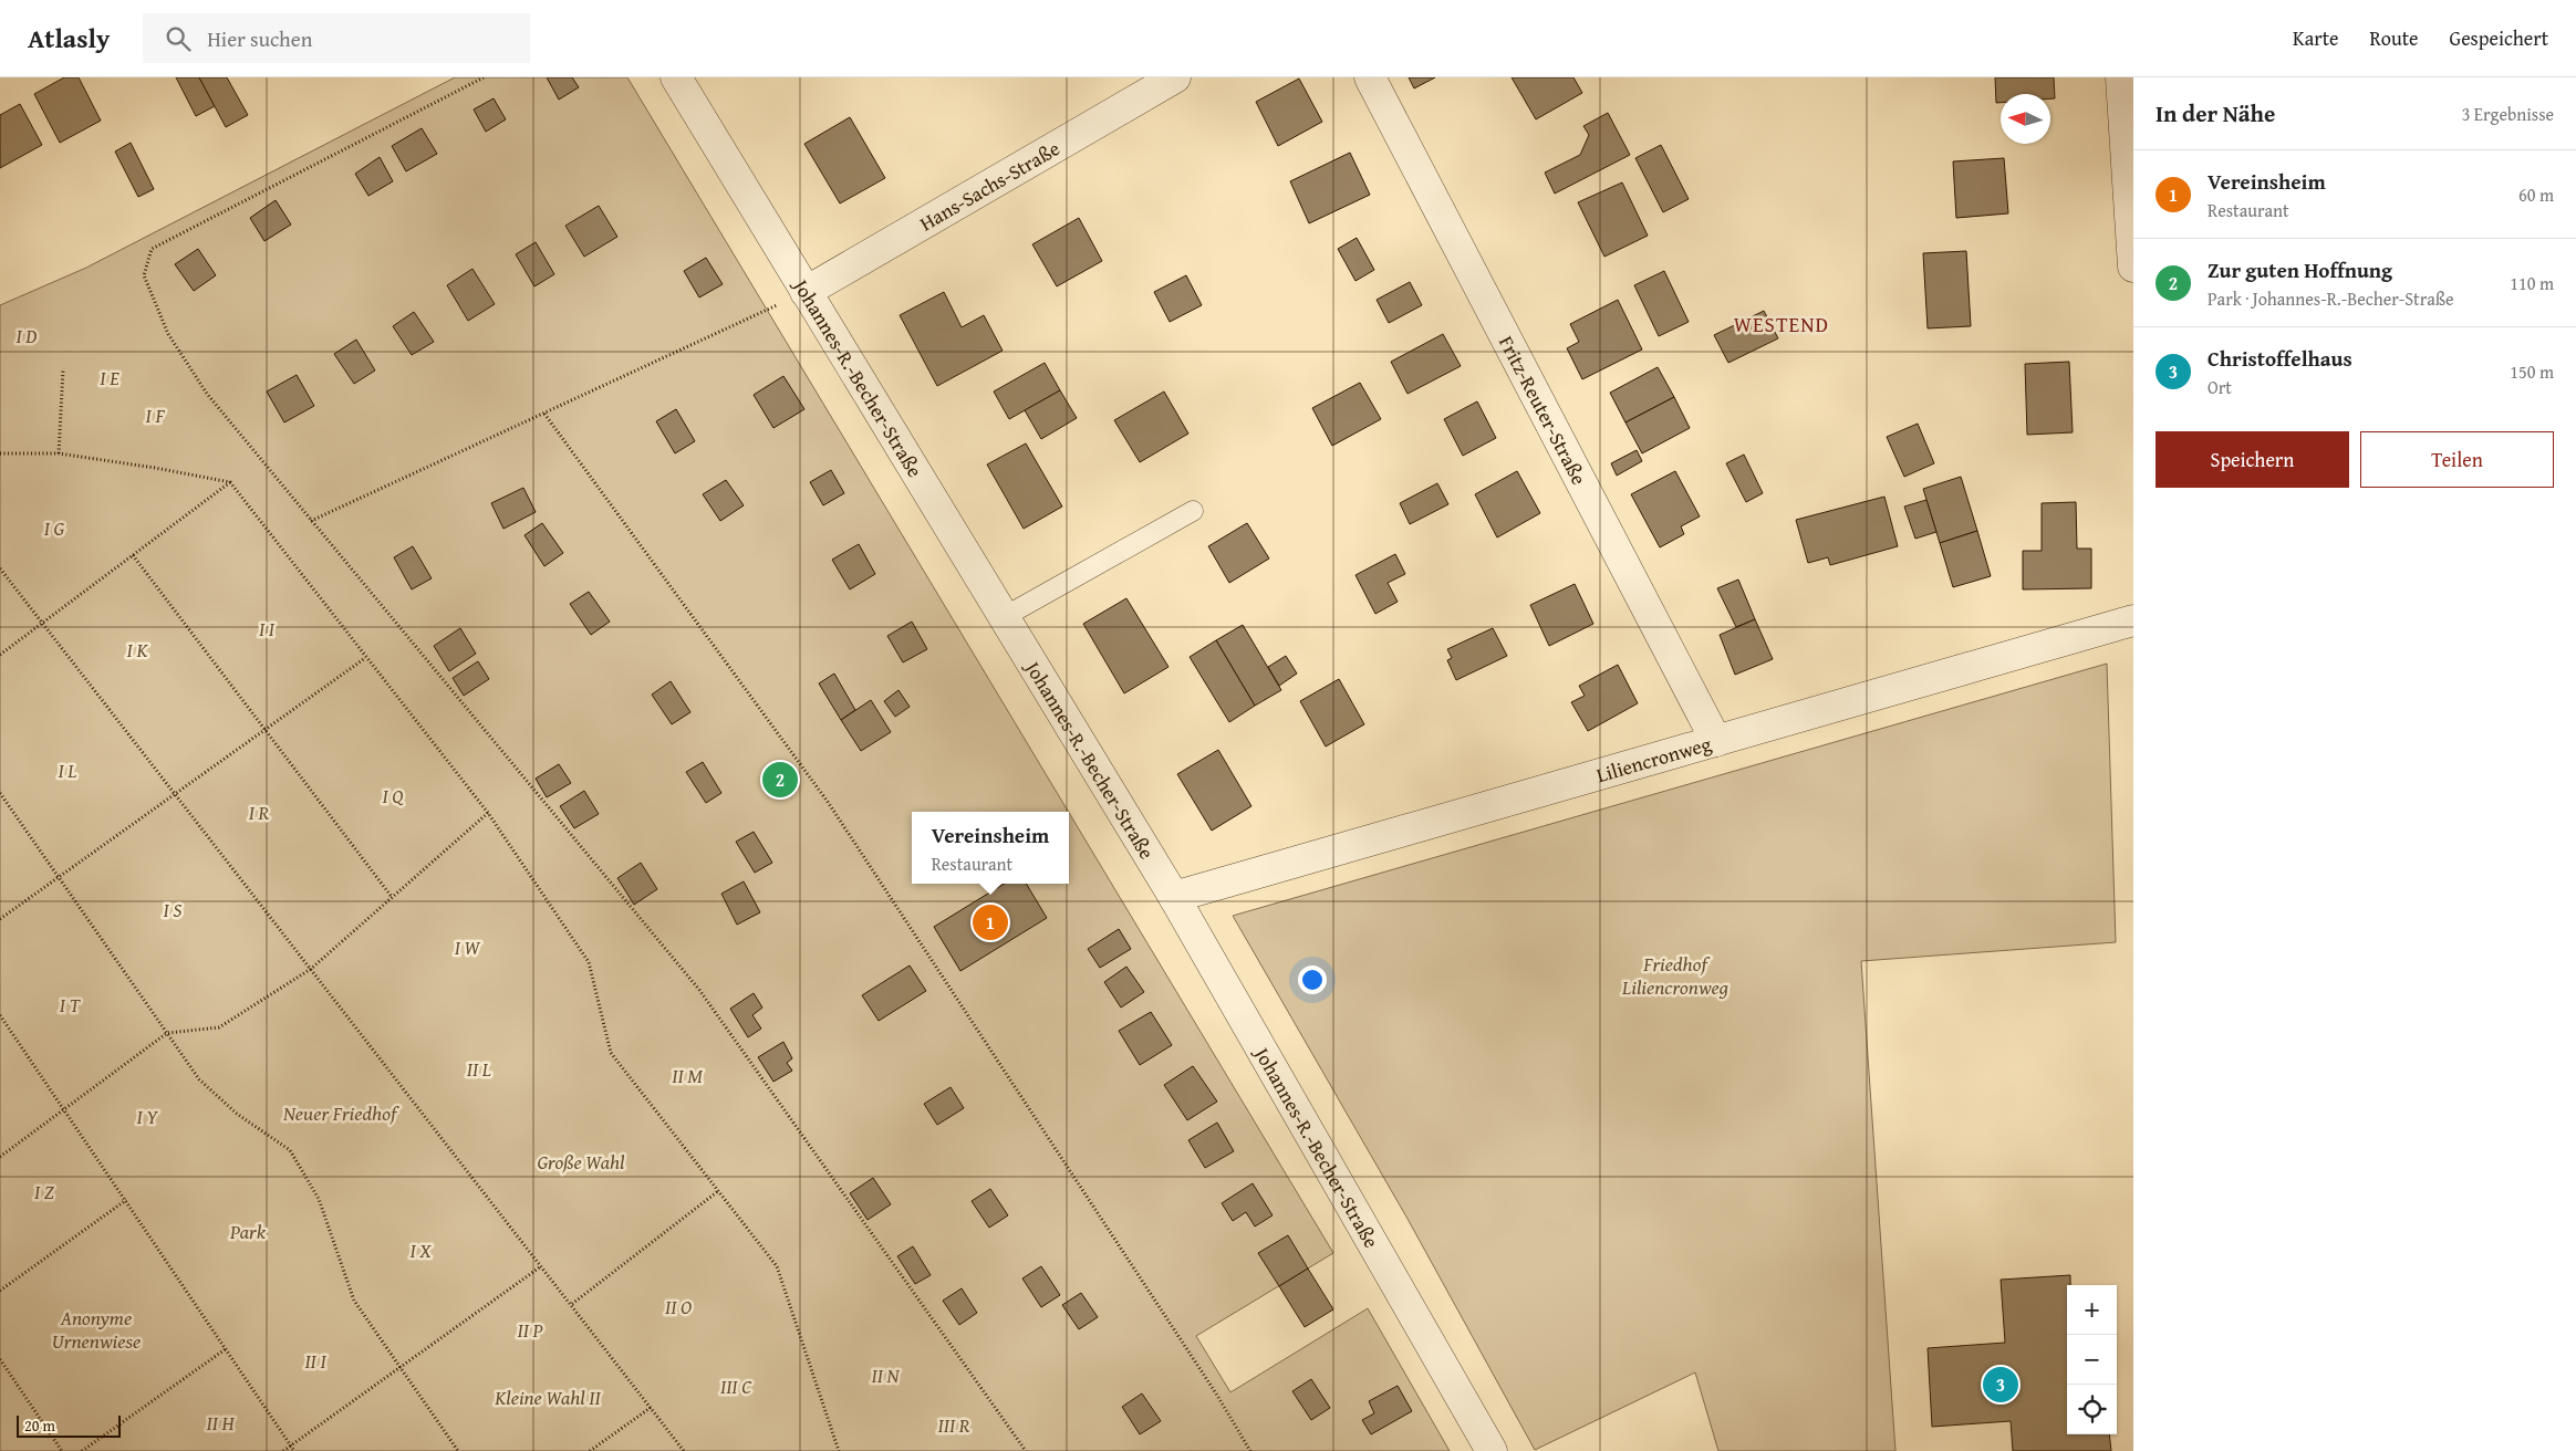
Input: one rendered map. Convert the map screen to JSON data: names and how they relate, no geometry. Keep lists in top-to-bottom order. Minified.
{"streets":{"street":["Hans-Sachs-Straße","Johannes-R.-Becher-Straße","Fritz-Reuter-Straße","Liliencronweg"]},"crossings":[["Hans-Sachs-Straße","Johannes-R.-Becher-Straße"],["Johannes-R.-Becher-Straße","Liliencronweg"],["Fritz-Reuter-Straße","Liliencronweg"]],"districts":["WESTEND"],"parks":["I D","I E","I F","I G","I I","I K","I L","I Q","I R","I S","I W","Friedhof Liliencronweg","I T","II L","II M","Neuer Friedhof","I Y","Große Wahl","I Z","Park","I X","II O","Anonyme Urnenwiese","II P","II I","II N","III C","Kleine Wahl II","II H","III R"],"scale_bar":"20 m","north":"left","page":{"header":"Atlasly","search":"Hier suchen","nav":["Karte","Route","Gespeichert"],"heading":["In der Nähe","3 Ergebnisse"],"list":[{"mark":"1","name":"Vereinsheim","note":"Restaurant","value":"60 m"},{"mark":"2","name":"Zur guten Hoffnung","note":"Park · Johannes-R.-Becher-Straße","value":"110 m"},{"mark":"3","name":"Christoffelhaus","note":"Ort","value":"150 m"}],"buttons":["Speichern","Teilen"],"pins":["2","1","3"],"popup":["Vereinsheim","Restaurant"],"map_buttons":["+","−"],"scale":"20 m"}}
